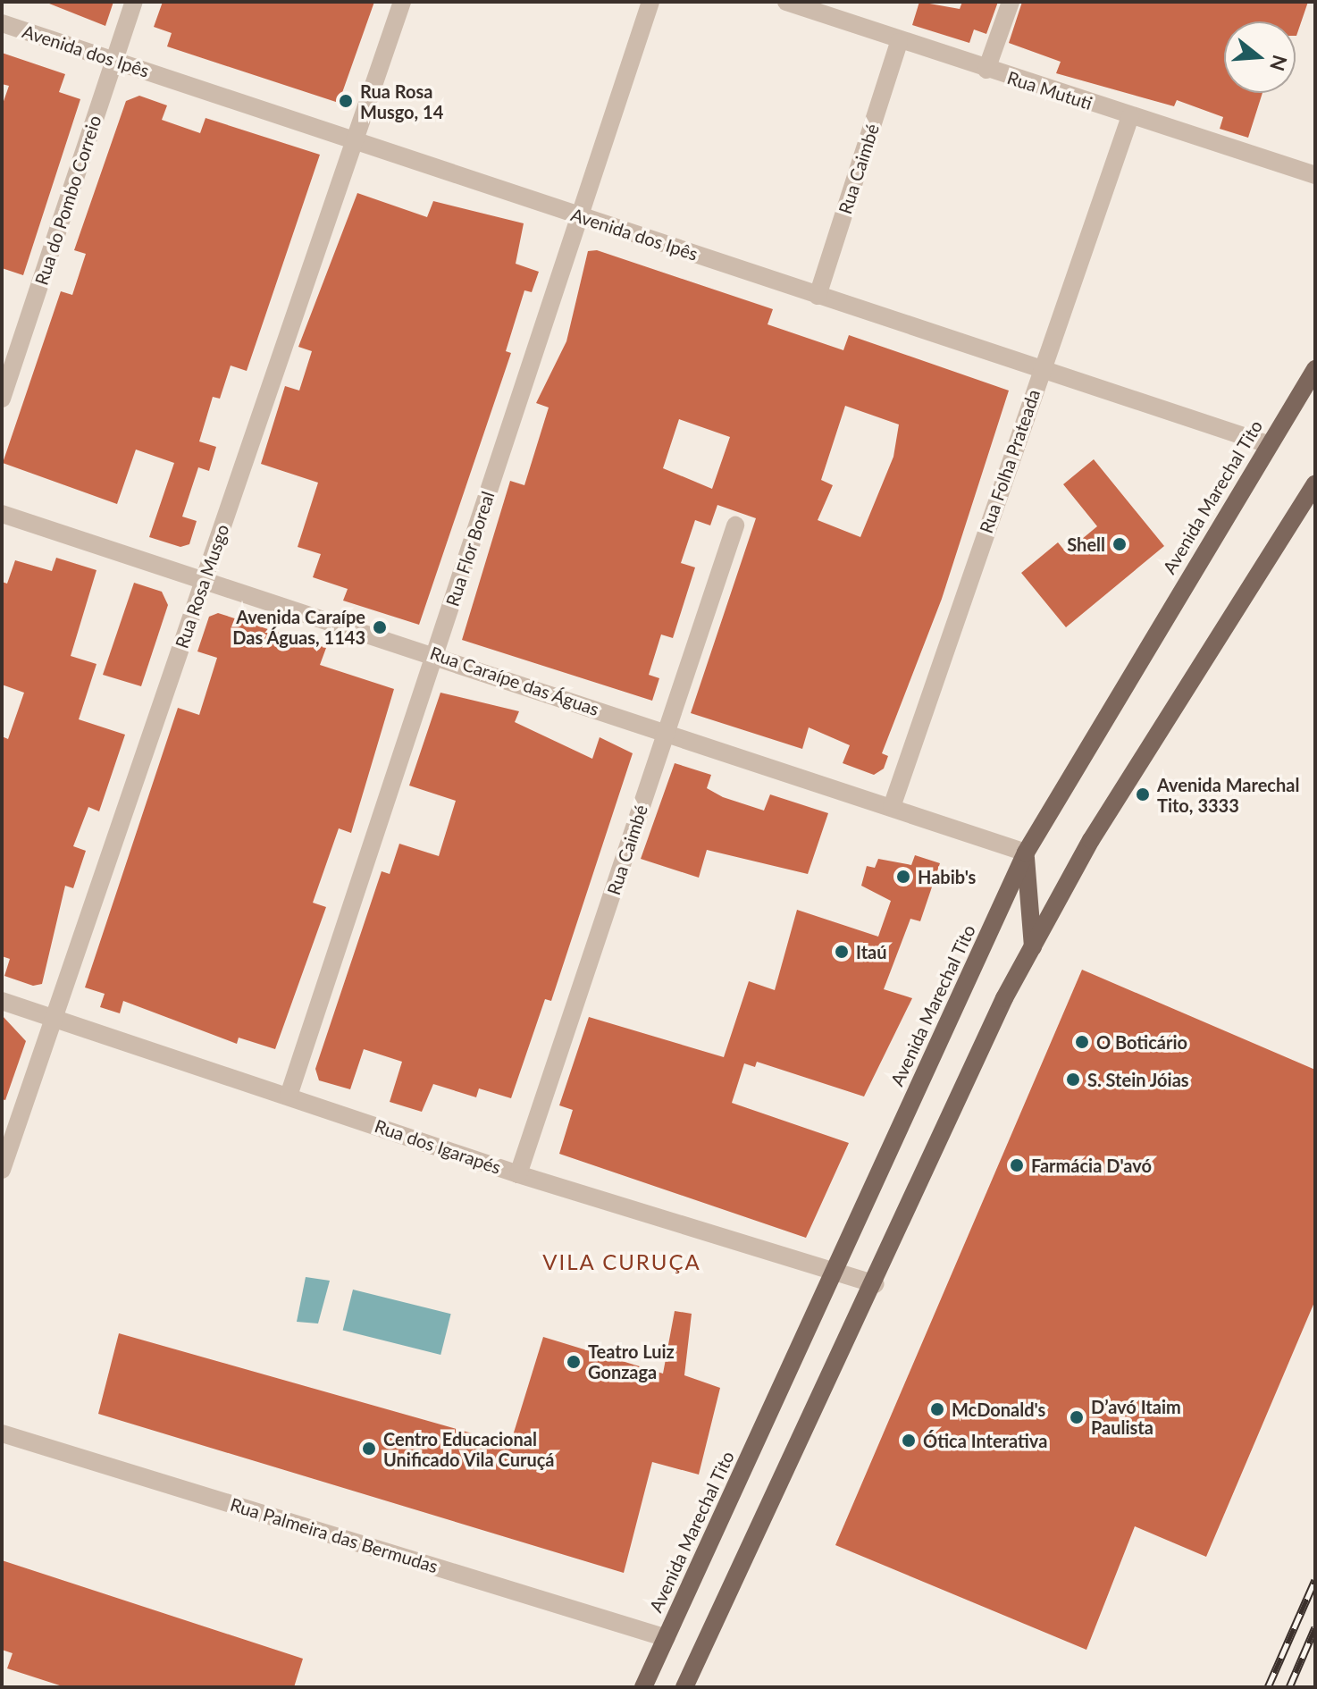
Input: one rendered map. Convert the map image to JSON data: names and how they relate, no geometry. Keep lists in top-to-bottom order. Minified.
{"streets":{"main road":["Avenida Marechal Tito"],"street":["Avenida dos Ipês","Rua Mututi","Rua Caimbé","Rua do Pombo Correio","Rua Folha Prateada","Rua Flor Boreal","Rua Rosa Musgo","Rua Caraípe das Águas","Rua dos Igarapés","Rua Palmeira das Bermudas"]},"crossings":[["Avenida dos Ipês","Rua Caimbé"],["Avenida dos Ipês","Rua do Pombo Correio"],["Avenida dos Ipês","Rua Folha Prateada"],["Avenida dos Ipês","Avenida Marechal Tito"],["Avenida dos Ipês","Rua Flor Boreal"],["Avenida dos Ipês","Rua Rosa Musgo"],["Rua Mututi","Rua Caimbé"],["Rua Mututi","Rua Folha Prateada"],["Rua Caimbé","Rua Caraípe das Águas"],["Rua Caimbé","Rua dos Igarapés"],["Rua Folha Prateada","Rua Caraípe das Águas"],["Avenida Marechal Tito","Rua Caraípe das Águas"],["Avenida Marechal Tito","Rua dos Igarapés"],["Avenida Marechal Tito","Rua Palmeira das Bermudas"],["Rua Flor Boreal","Rua Caraípe das Águas"],["Rua Flor Boreal","Rua dos Igarapés"],["Rua Rosa Musgo","Rua Caraípe das Águas"],["Rua Rosa Musgo","Rua dos Igarapés"]],"districts":["VILA CURUÇA"],"places":["Rua Rosa Musgo, 14","Shell","Avenida Caraípe Das Águas, 1143","Avenida Marechal Tito, 3333","Habib's","Itaú","O Boticário","S. Stein Jóias","Farmácia D'avó","Teatro Luiz Gonzaga","McDonald's","D’avó Itaim Paulista","Ótica Interativa","Centro Educacional Unificado Vila Curuçá"],"north":"right"}
